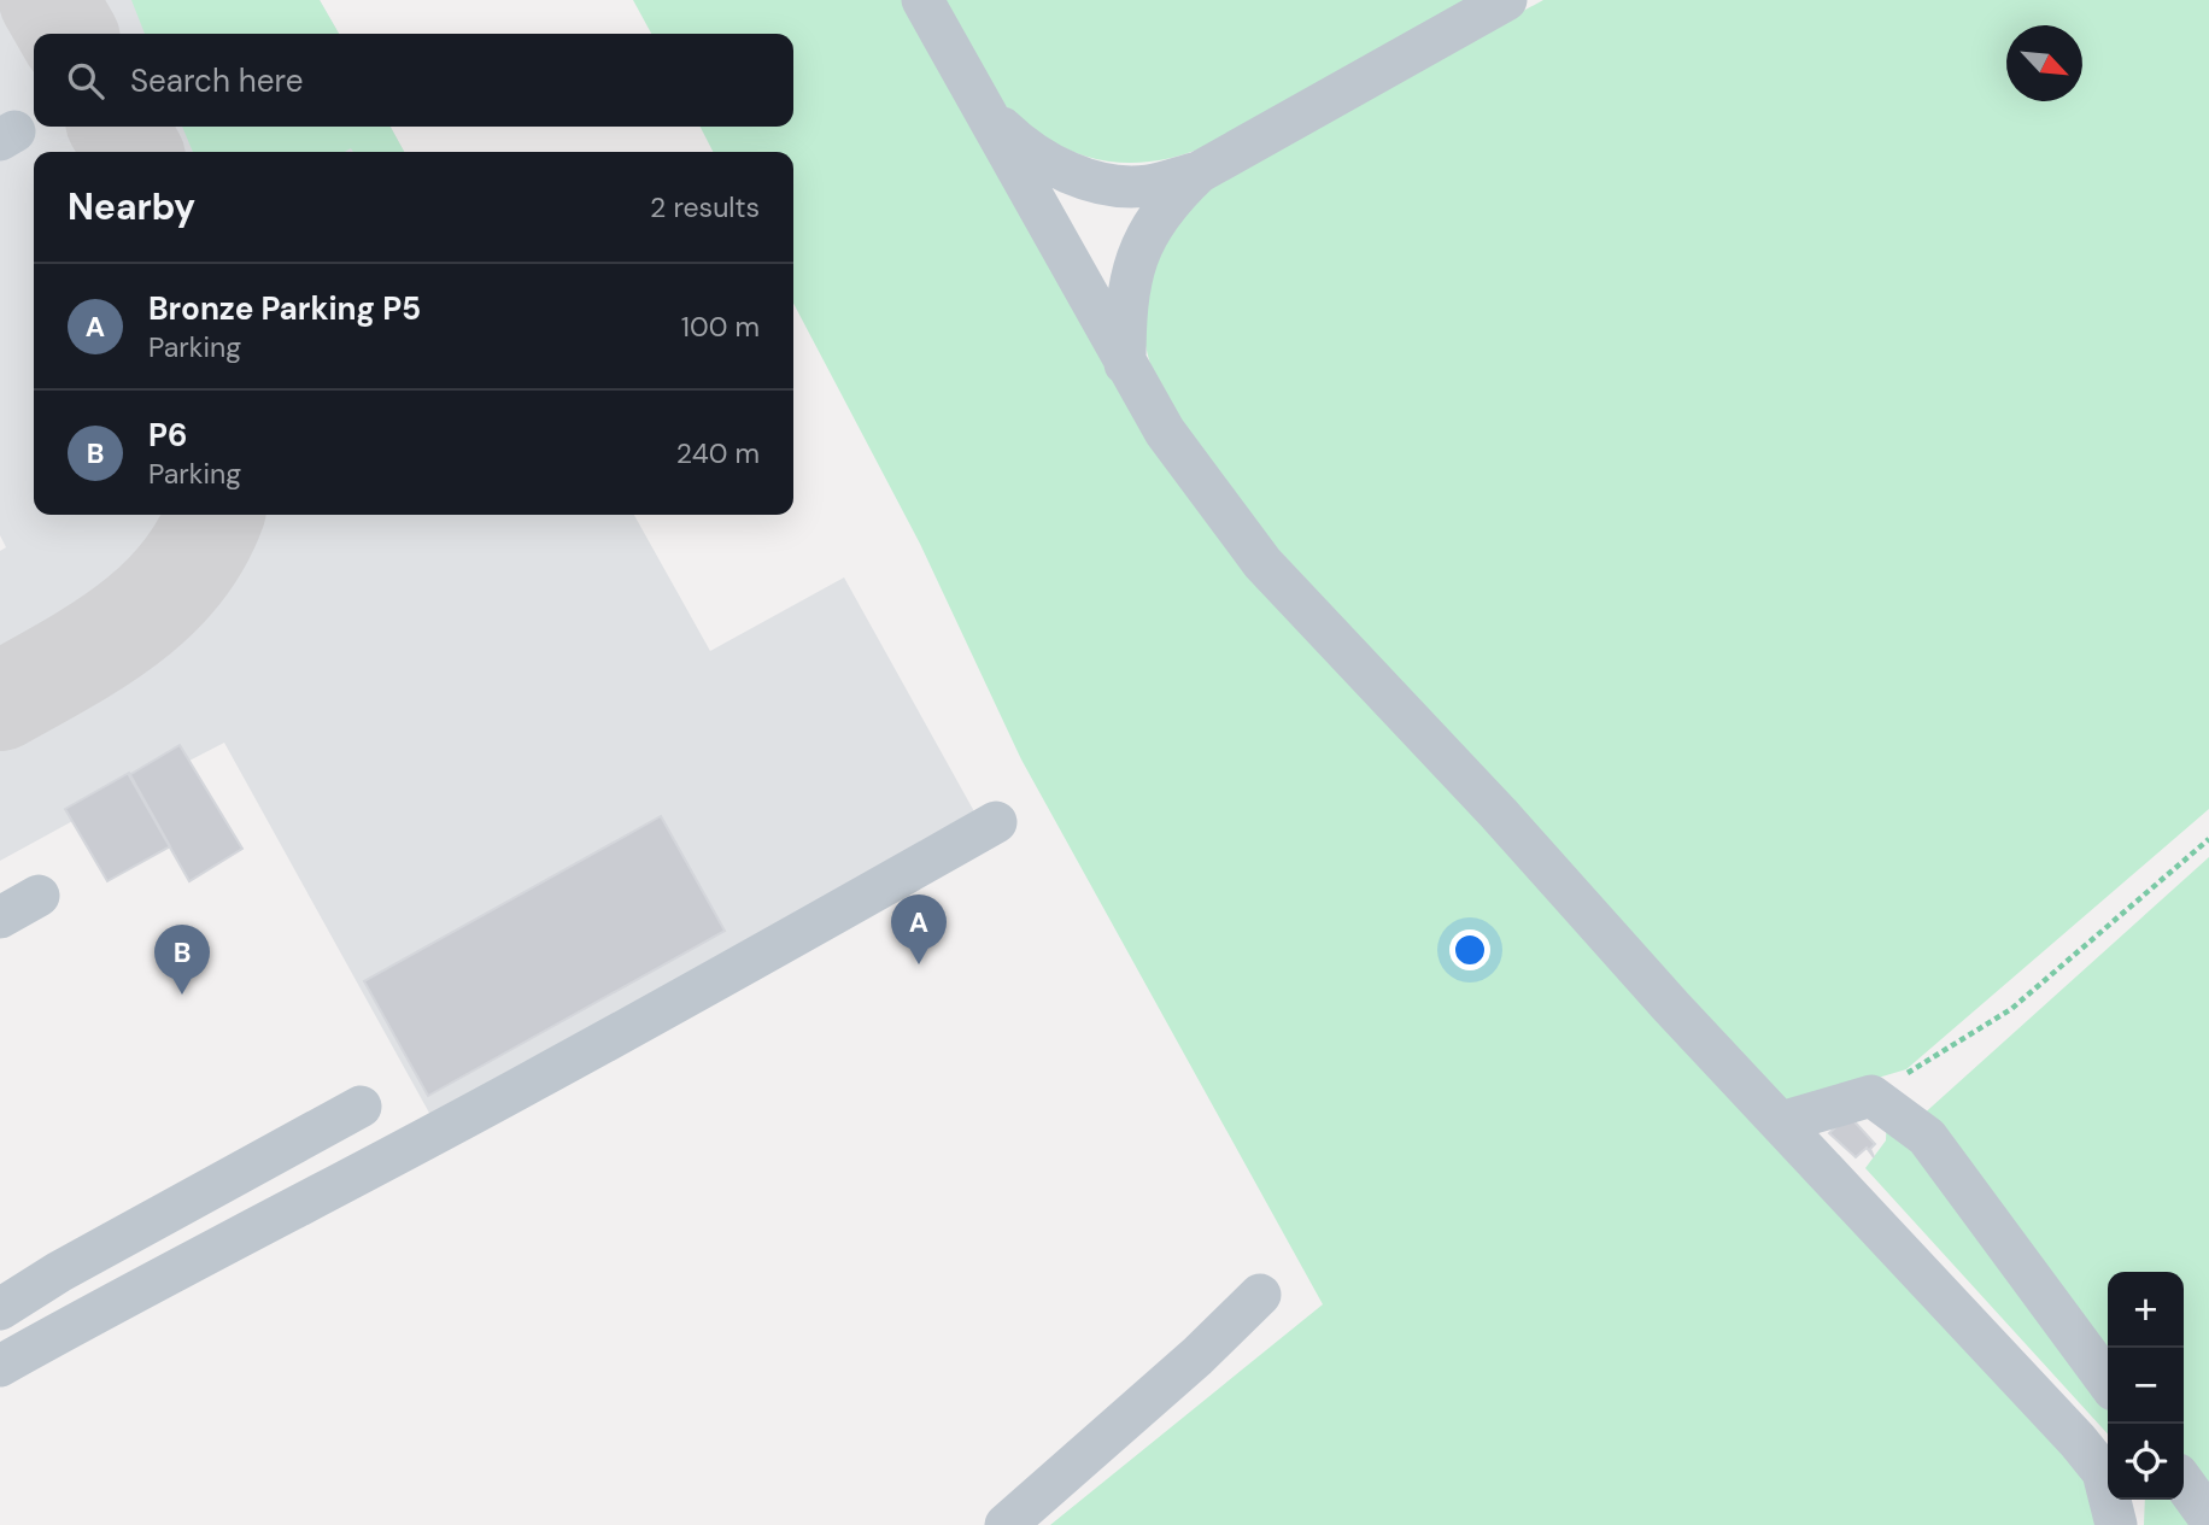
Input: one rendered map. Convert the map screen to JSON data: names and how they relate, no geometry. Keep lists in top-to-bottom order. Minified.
{"north":"bottom right","page":{"search":"Search here","heading":["Nearby","2 results"],"list":[{"mark":"A","name":"Bronze Parking P5","note":"Parking","value":"100 m"},{"mark":"B","name":"P6","note":"Parking","value":"240 m"}],"pins":["A","B"],"map_buttons":["+","−"]}}
